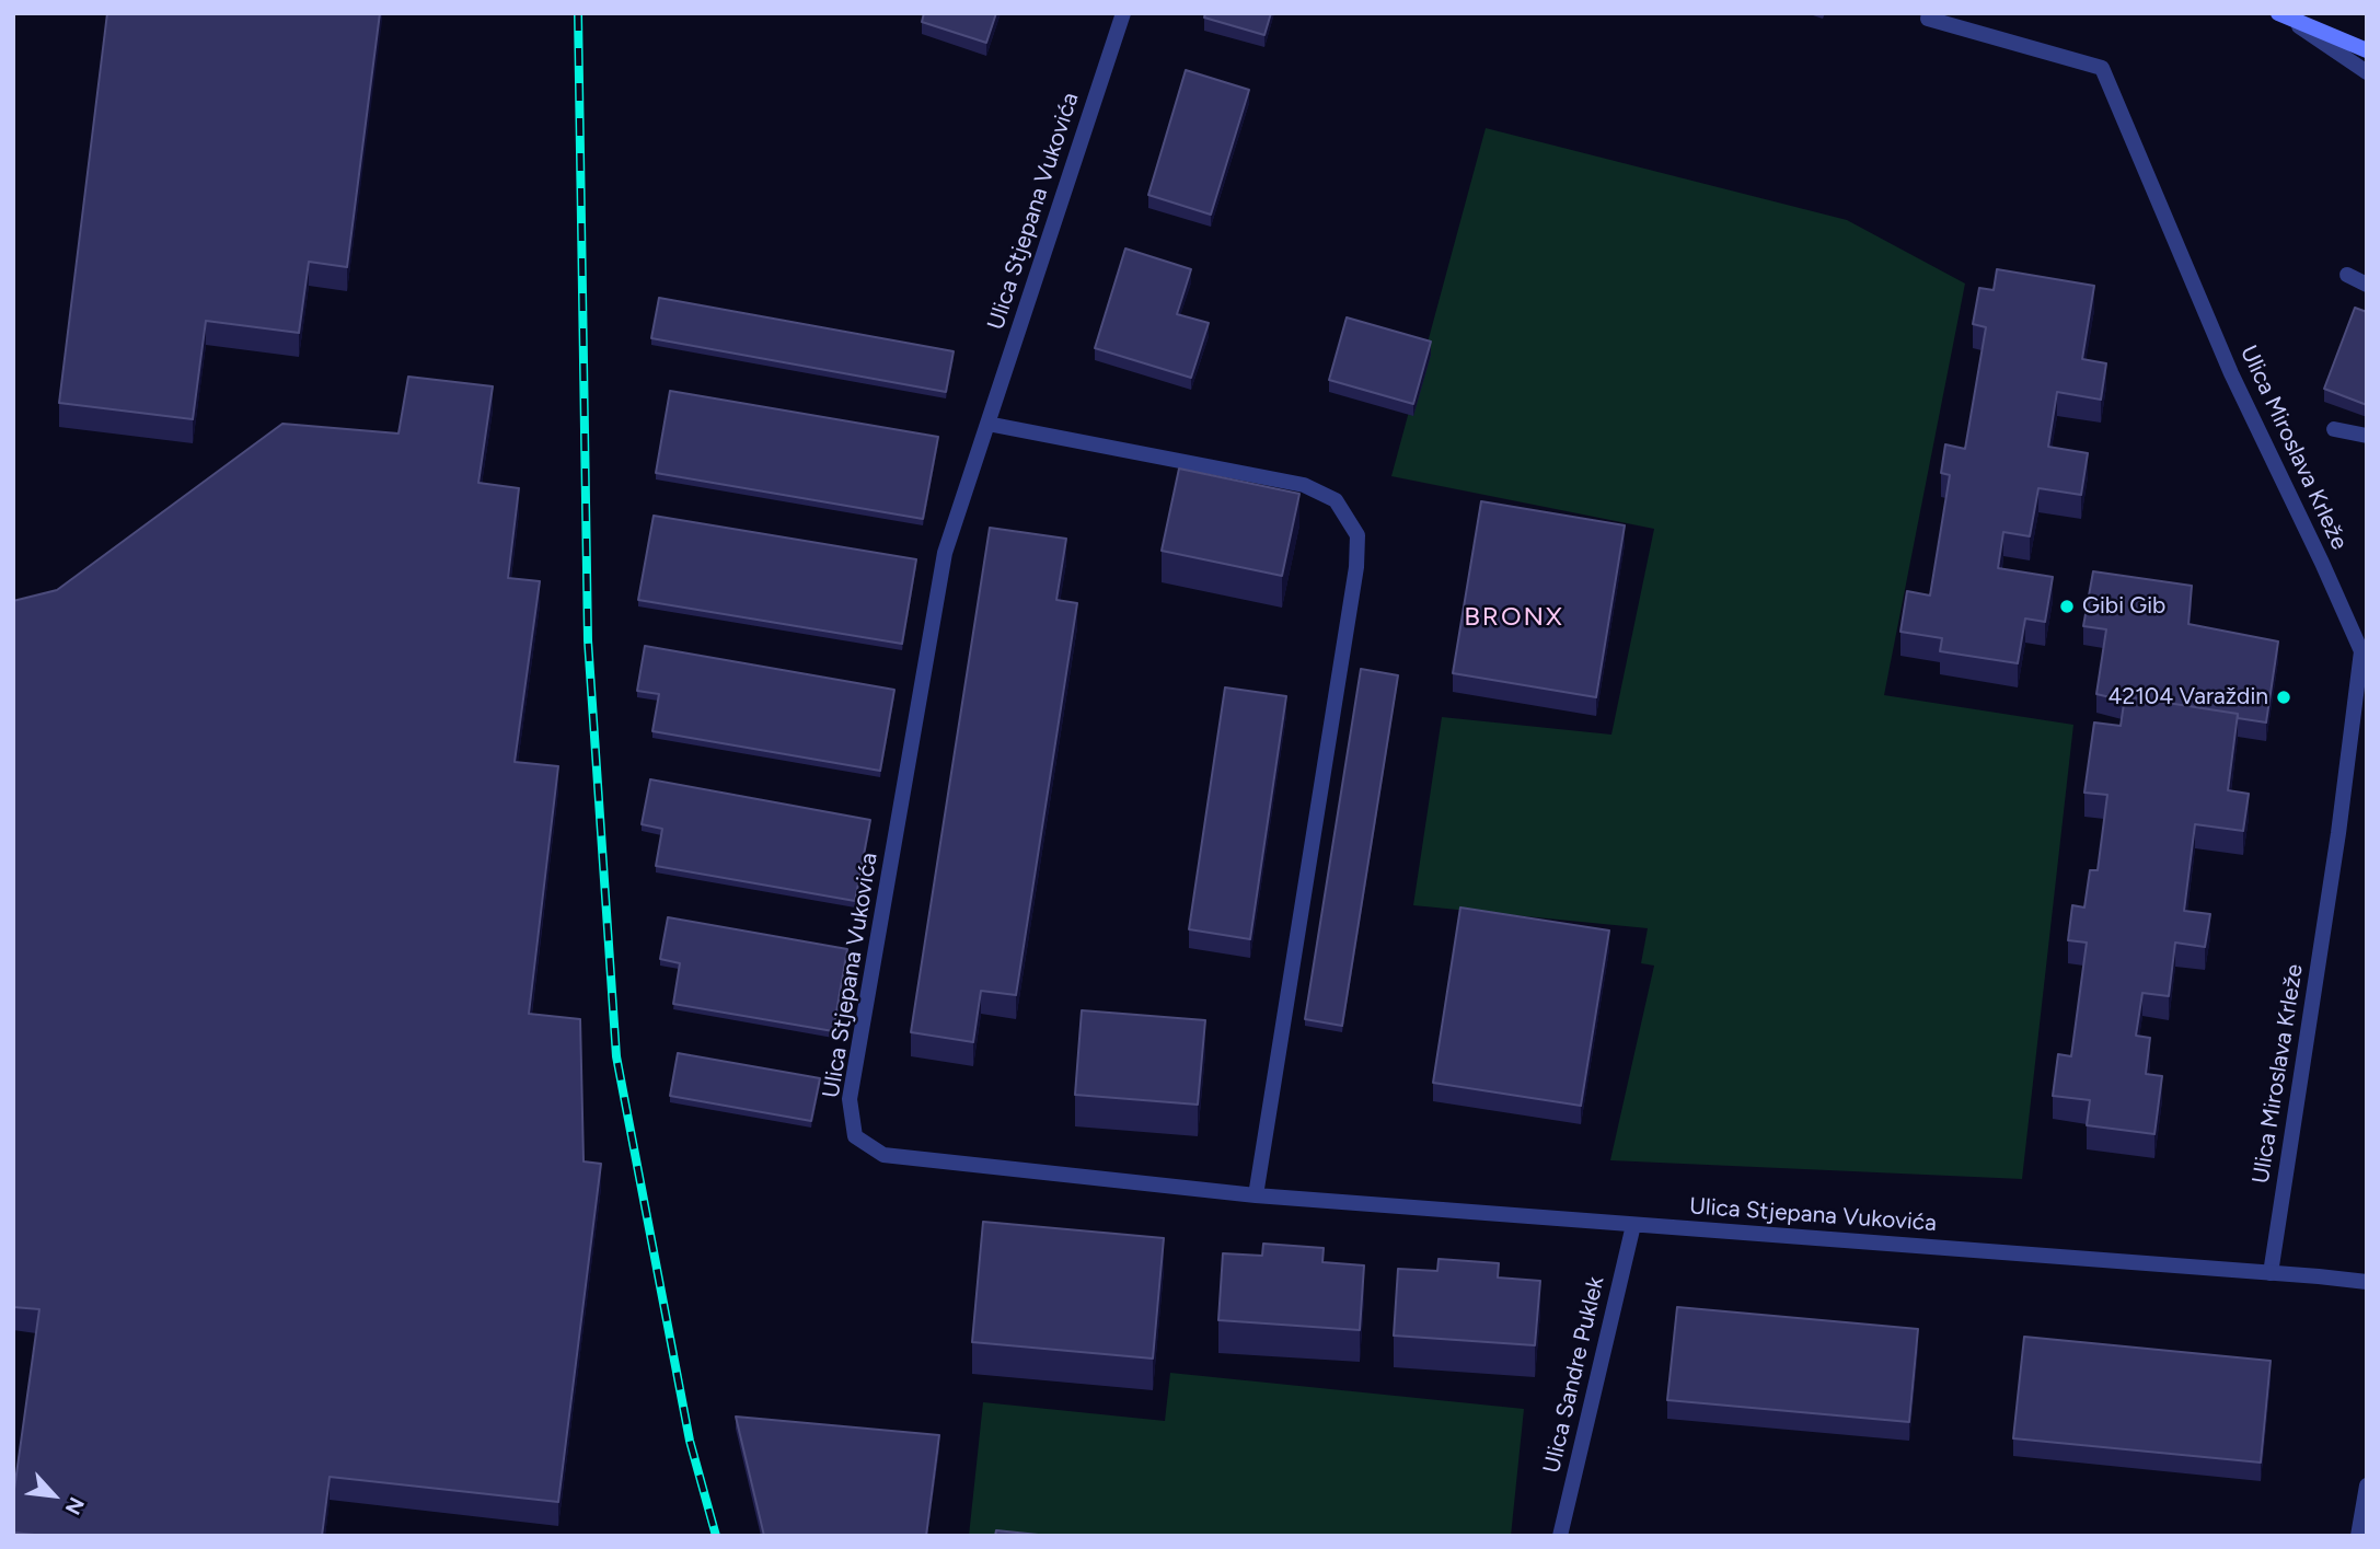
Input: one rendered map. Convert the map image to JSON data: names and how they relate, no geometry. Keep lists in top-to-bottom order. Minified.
{"streets":{"street":["Ulica Stjepana Vukovića","Ulica Miroslava Krleže","Ulica Sandre Puklek"]},"crossings":[["Ulica Stjepana Vukovića","Ulica Miroslava Krleže"],["Ulica Stjepana Vukovića","Ulica Sandre Puklek"]],"districts":["BRONX"],"places":["Gibi Gib","42104 Varaždin"],"north":"bottom right"}
